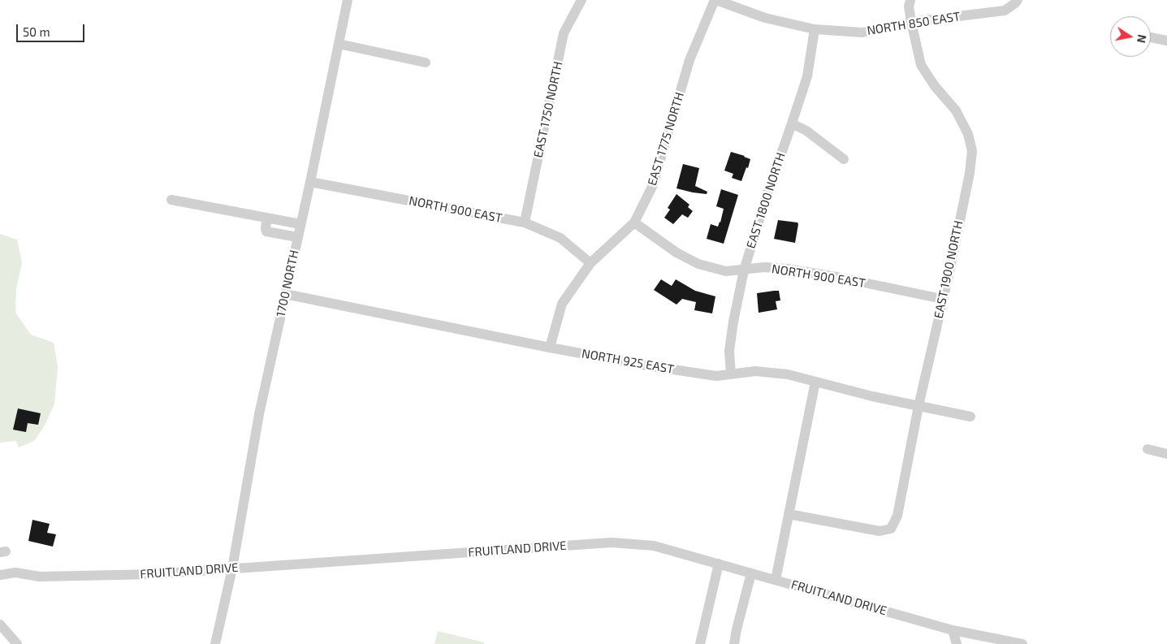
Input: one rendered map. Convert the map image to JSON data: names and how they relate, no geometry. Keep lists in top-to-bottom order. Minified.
{"streets":{"street":["NORTH 850 EAST","EAST 1750 NORTH","EAST 1775 NORTH","EAST 1800 NORTH","NORTH 900 EAST","EAST 1900 NORTH","1700 NORTH","NORTH 925 EAST","FRUITLAND DRIVE"]},"crossings":[["NORTH 850 EAST","EAST 1775 NORTH"],["NORTH 850 EAST","EAST 1800 NORTH"],["NORTH 850 EAST","EAST 1900 NORTH"],["EAST 1750 NORTH","NORTH 900 EAST"],["EAST 1775 NORTH","NORTH 900 EAST"],["EAST 1775 NORTH","NORTH 925 EAST"],["EAST 1800 NORTH","NORTH 900 EAST"],["EAST 1800 NORTH","NORTH 925 EAST"],["NORTH 900 EAST","EAST 1900 NORTH"],["NORTH 900 EAST","1700 NORTH"],["EAST 1900 NORTH","NORTH 925 EAST"],["1700 NORTH","NORTH 925 EAST"],["1700 NORTH","FRUITLAND DRIVE"]],"scale_bar":"50 m","north":"right"}
